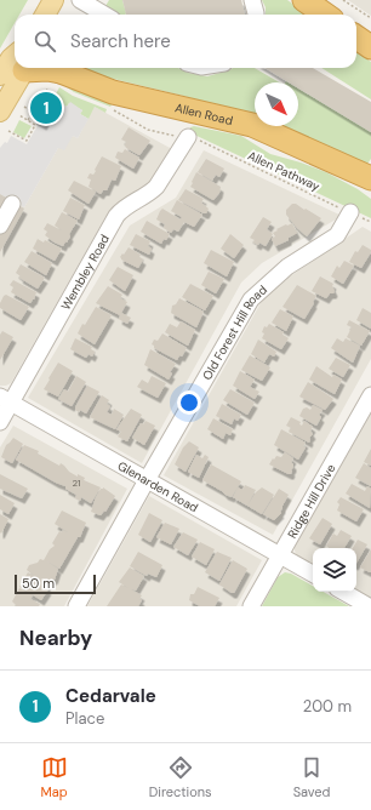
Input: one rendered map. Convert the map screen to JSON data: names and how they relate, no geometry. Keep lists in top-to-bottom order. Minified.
{"streets":{"highway":["Allen Road"],"street":["Wembley Road","Old Forest Hill Road","Glenarden Road","Ridge Hill Drive"],"path":["Allen Pathway"]},"crossings":[["Allen Pathway","Wembley Road"],["Allen Pathway","Old Forest Hill Road"],["Wembley Road","Glenarden Road"],["Old Forest Hill Road","Glenarden Road"],["Glenarden Road","Ridge Hill Drive"]],"house_numbers":["21"],"scale_bar":"50 m","north":"bottom right","page":{"search":"Search here","pins":"1","scale":"50 m","heading":"Nearby","list":[{"mark":"1","name":"Cedarvale","note":"Place","value":"200 m"}],"nav":["Map","Directions","Saved"]}}
